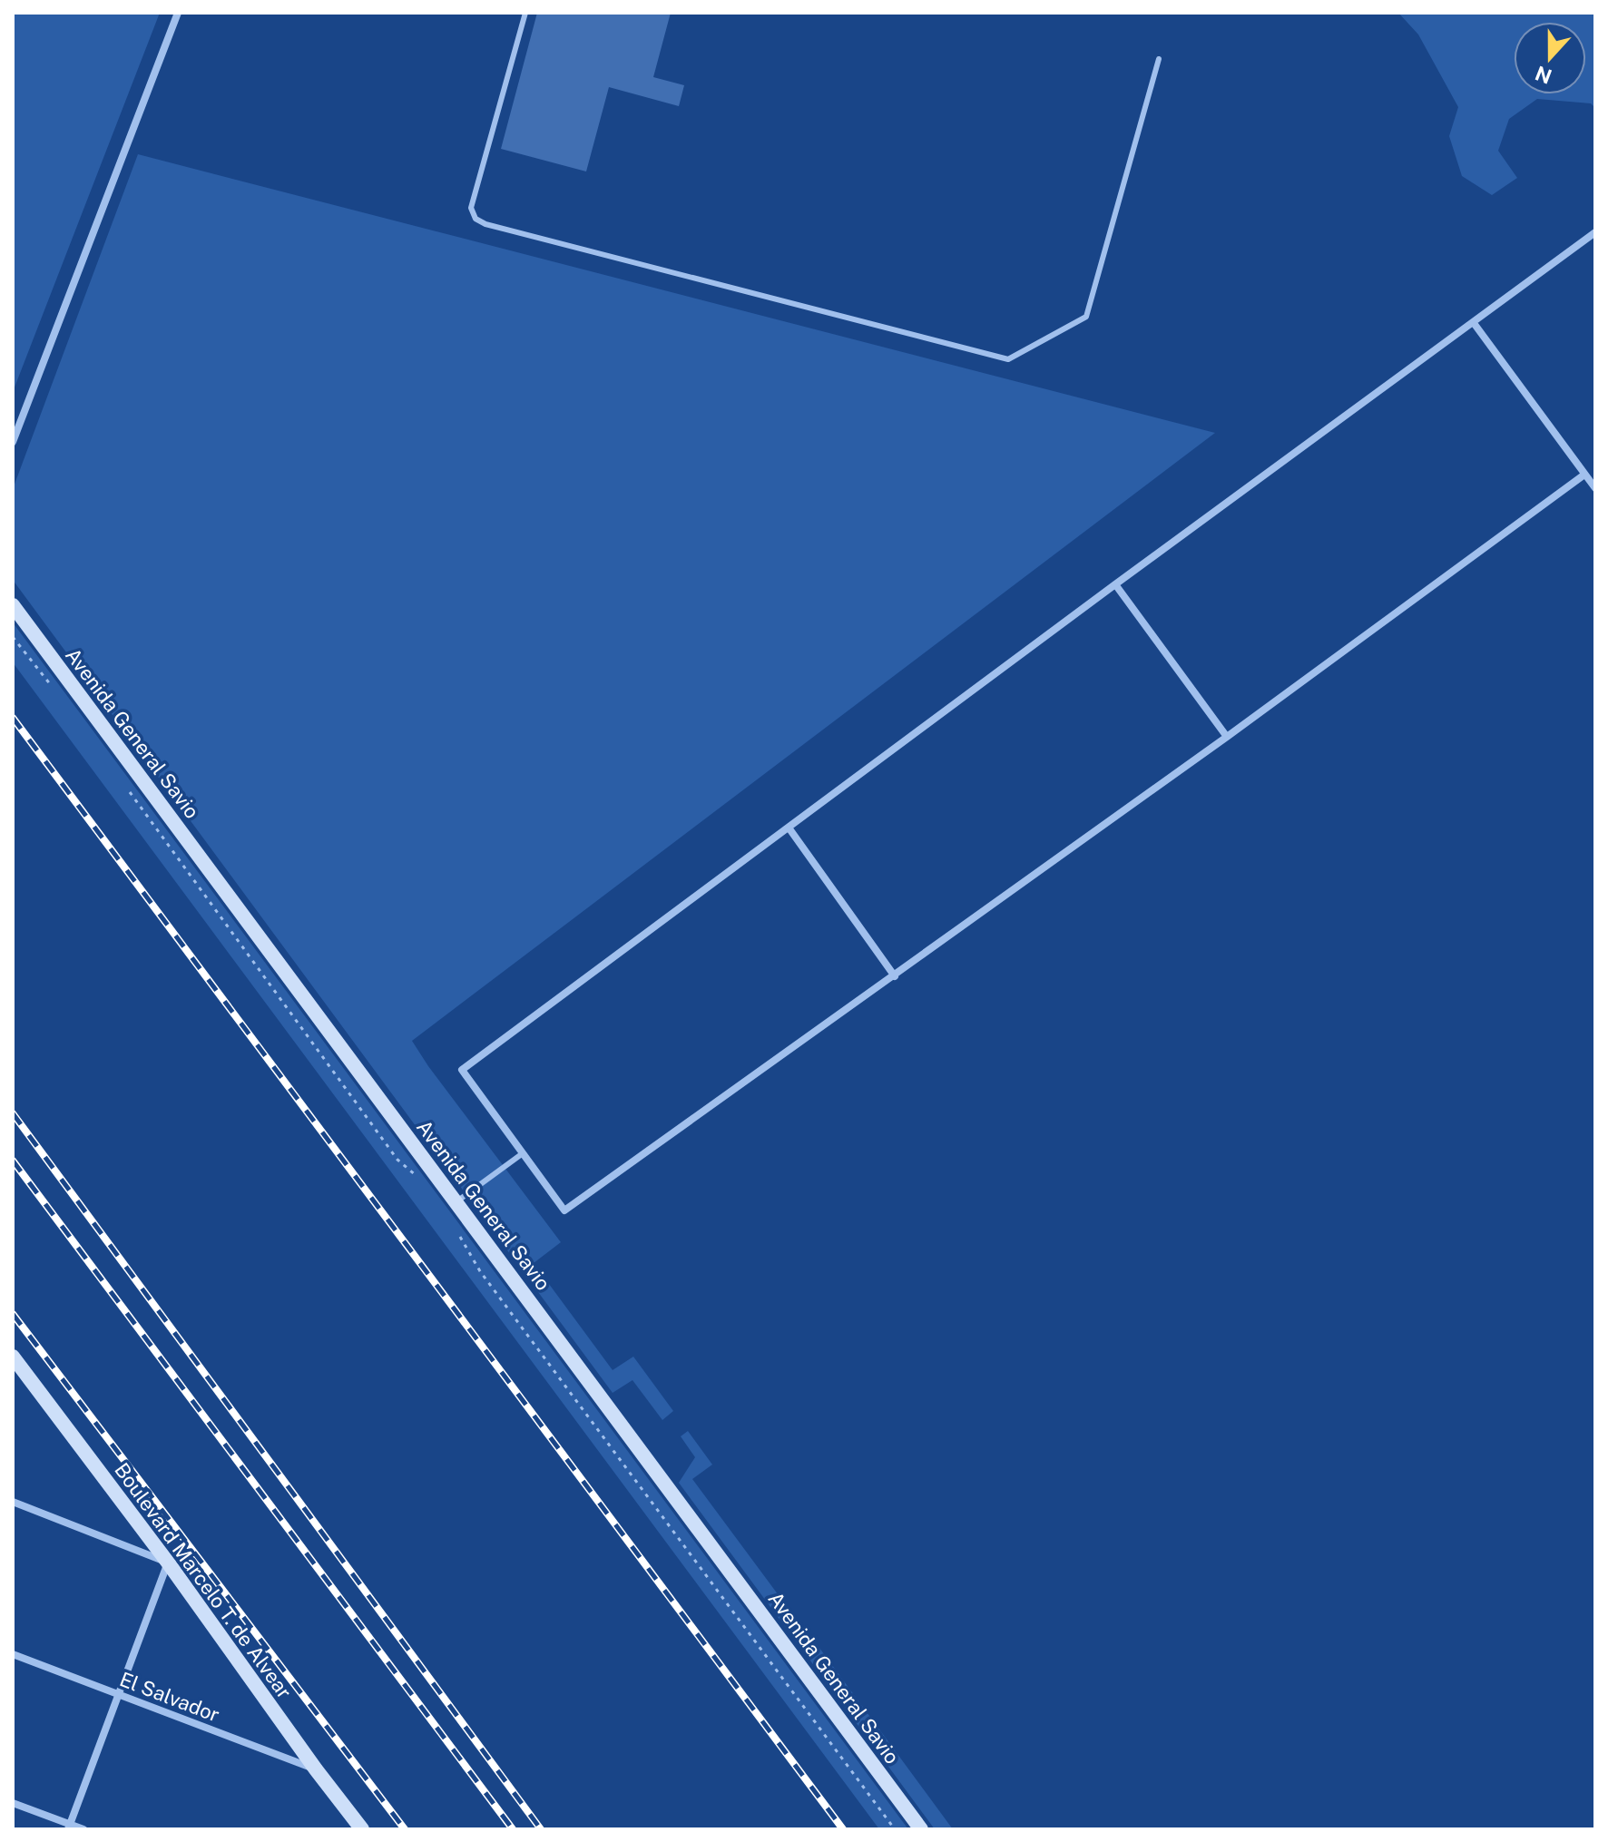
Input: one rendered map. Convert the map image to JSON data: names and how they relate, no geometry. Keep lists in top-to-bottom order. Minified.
{"streets":{"main road":["Avenida General Savio","Boulevard Marcelo T. de Alvear"],"street":["El Salvador"]},"crossings":[["Boulevard Marcelo T. de Alvear","El Salvador"]],"north":"bottom"}
